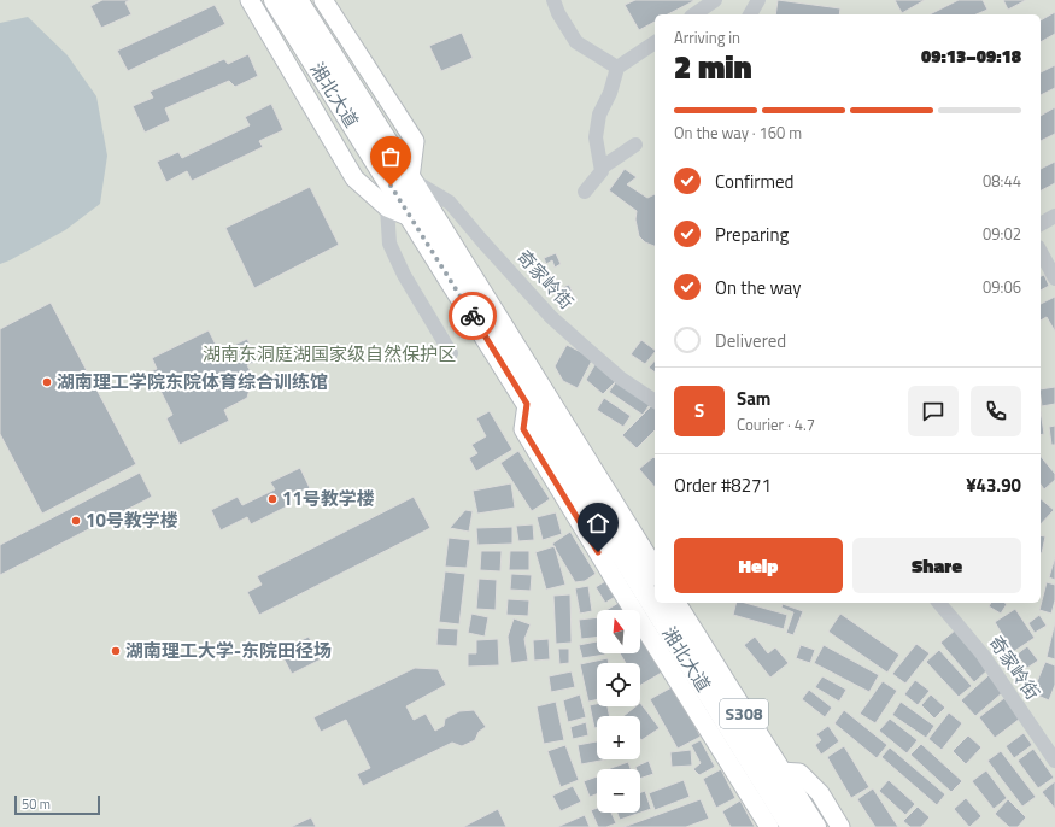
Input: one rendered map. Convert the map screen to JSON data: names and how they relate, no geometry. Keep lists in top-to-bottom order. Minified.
{"streets":{"highway":["湘北大道","S308"],"street":["奇家岭街"]},"crossings":[["湘北大道","奇家岭街"]],"parks":["湖南东洞庭湖国家级自然保护区"],"places":["湖南理工学院东院体育综合训练馆","11号教学楼","10号教学楼","湖南理工大学-东院田径场"],"scale_bar":"50 m","north":"top","page":{"heading":["2 min","Arriving in","09:13–09:18"],"panel":["Sam","Courier · 4.7","Order #8271","¥43.90"],"bar":"On the way · 160 m","list":[["Confirmed","08:44"],["Preparing","09:02"],["On the way","09:06"],"Delivered"],"round":"S","buttons":["Help","Share"],"map_buttons":["+","−"],"scale":"50 m"}}
